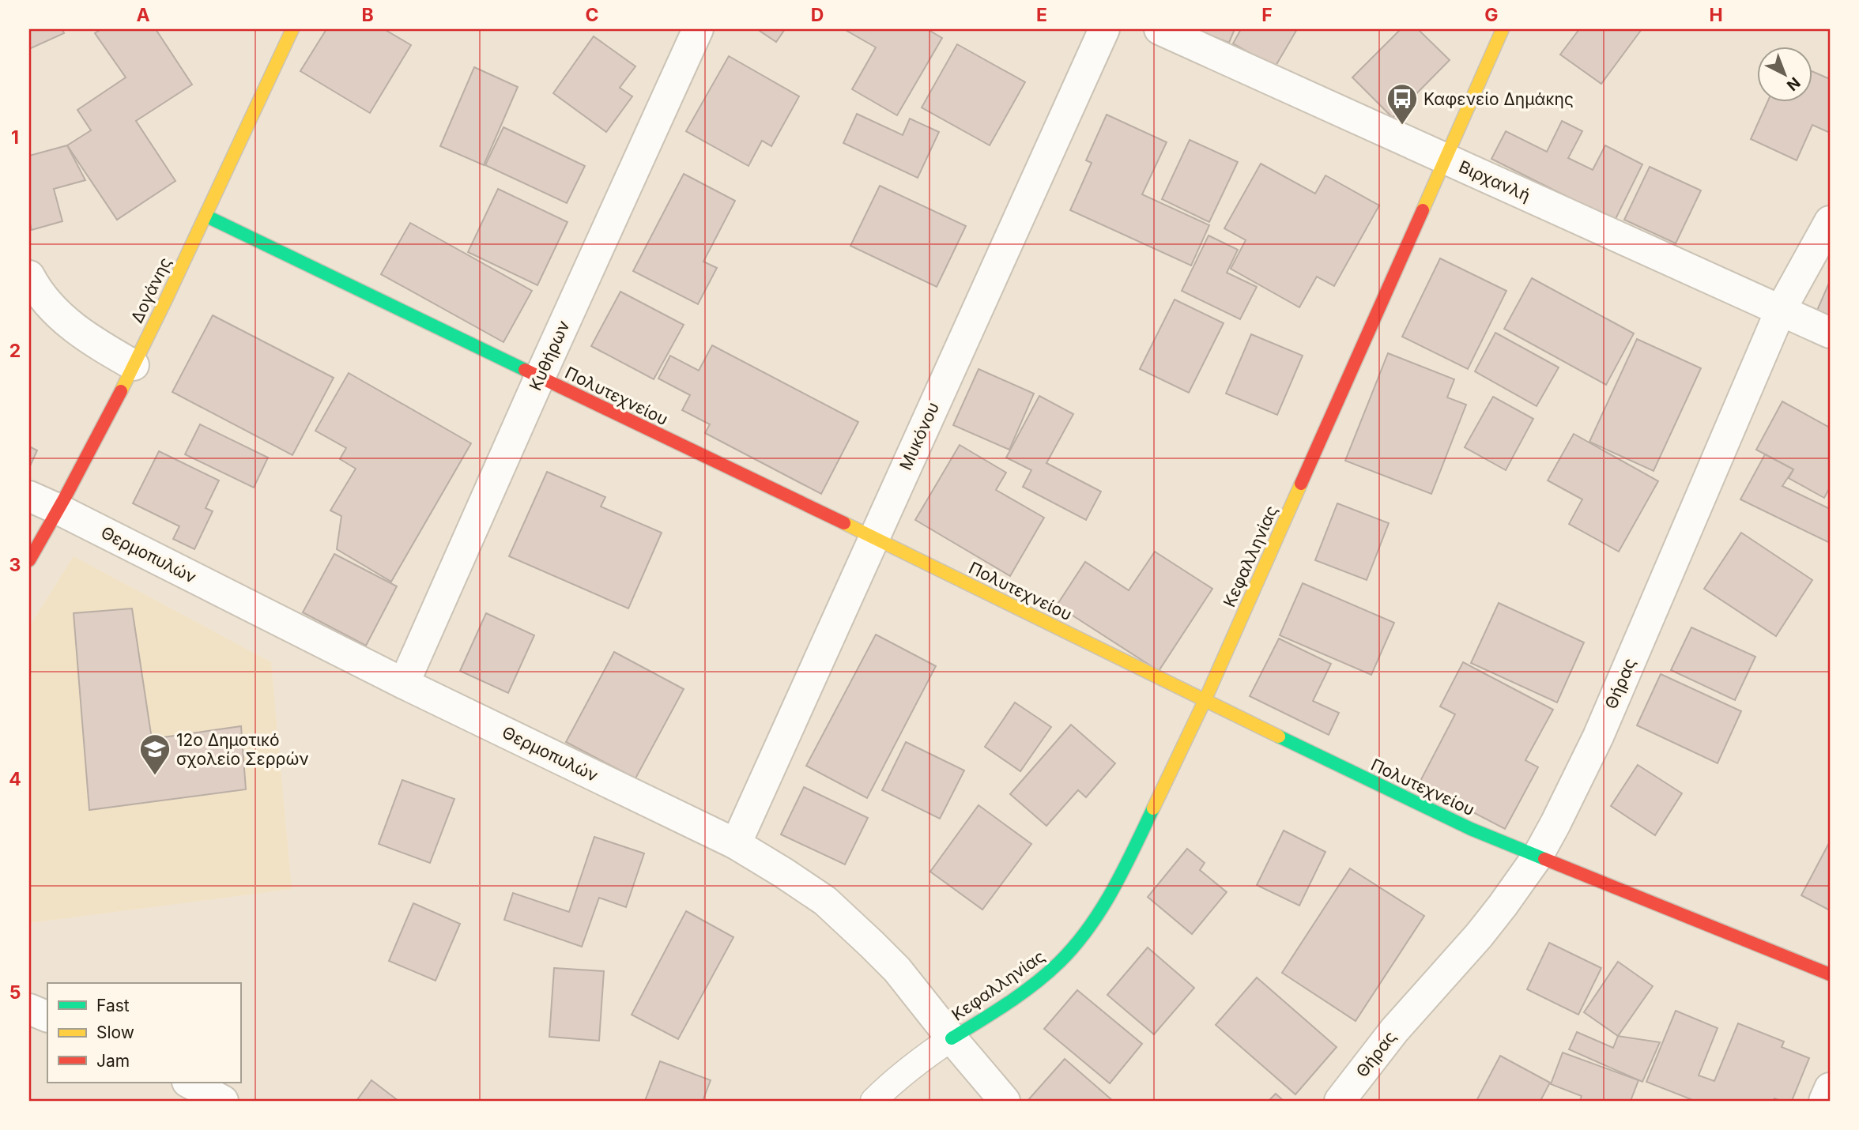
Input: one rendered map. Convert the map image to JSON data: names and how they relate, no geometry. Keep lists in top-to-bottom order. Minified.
{"streets":{"main road":["Δογάνης","Πολυτεχνείου","Κεφαλληνίας"],"street":["Βιρχανλή","Κυθήρων","Μυκόνου","Θερμοπυλών","Θήρας"]},"crossings":[["Βιρχανλή","Κεφαλληνίας"],["Βιρχανλή","Θήρας"],["Δογάνης","Πολυτεχνείου"],["Δογάνης","Θερμοπυλών"],["Κυθήρων","Πολυτεχνείου"],["Κυθήρων","Θερμοπυλών"],["Πολυτεχνείου","Μυκόνου"],["Πολυτεχνείου","Κεφαλληνίας"],["Πολυτεχνείου","Θήρας"],["Μυκόνου","Θερμοπυλών"],["Θερμοπυλών","Κεφαλληνίας"]],"places":{"bus stop":["Καφενείο Δημάκης"],"school or university":["12ο Δημοτικό σχολείο Σερρών"]},"legend":["Fast","Slow","Jam"],"north":"bottom right","grid":{"columns":["A","B","C","D","E","F","G","H"],"rows":["1","2","3","4","5"]}}
